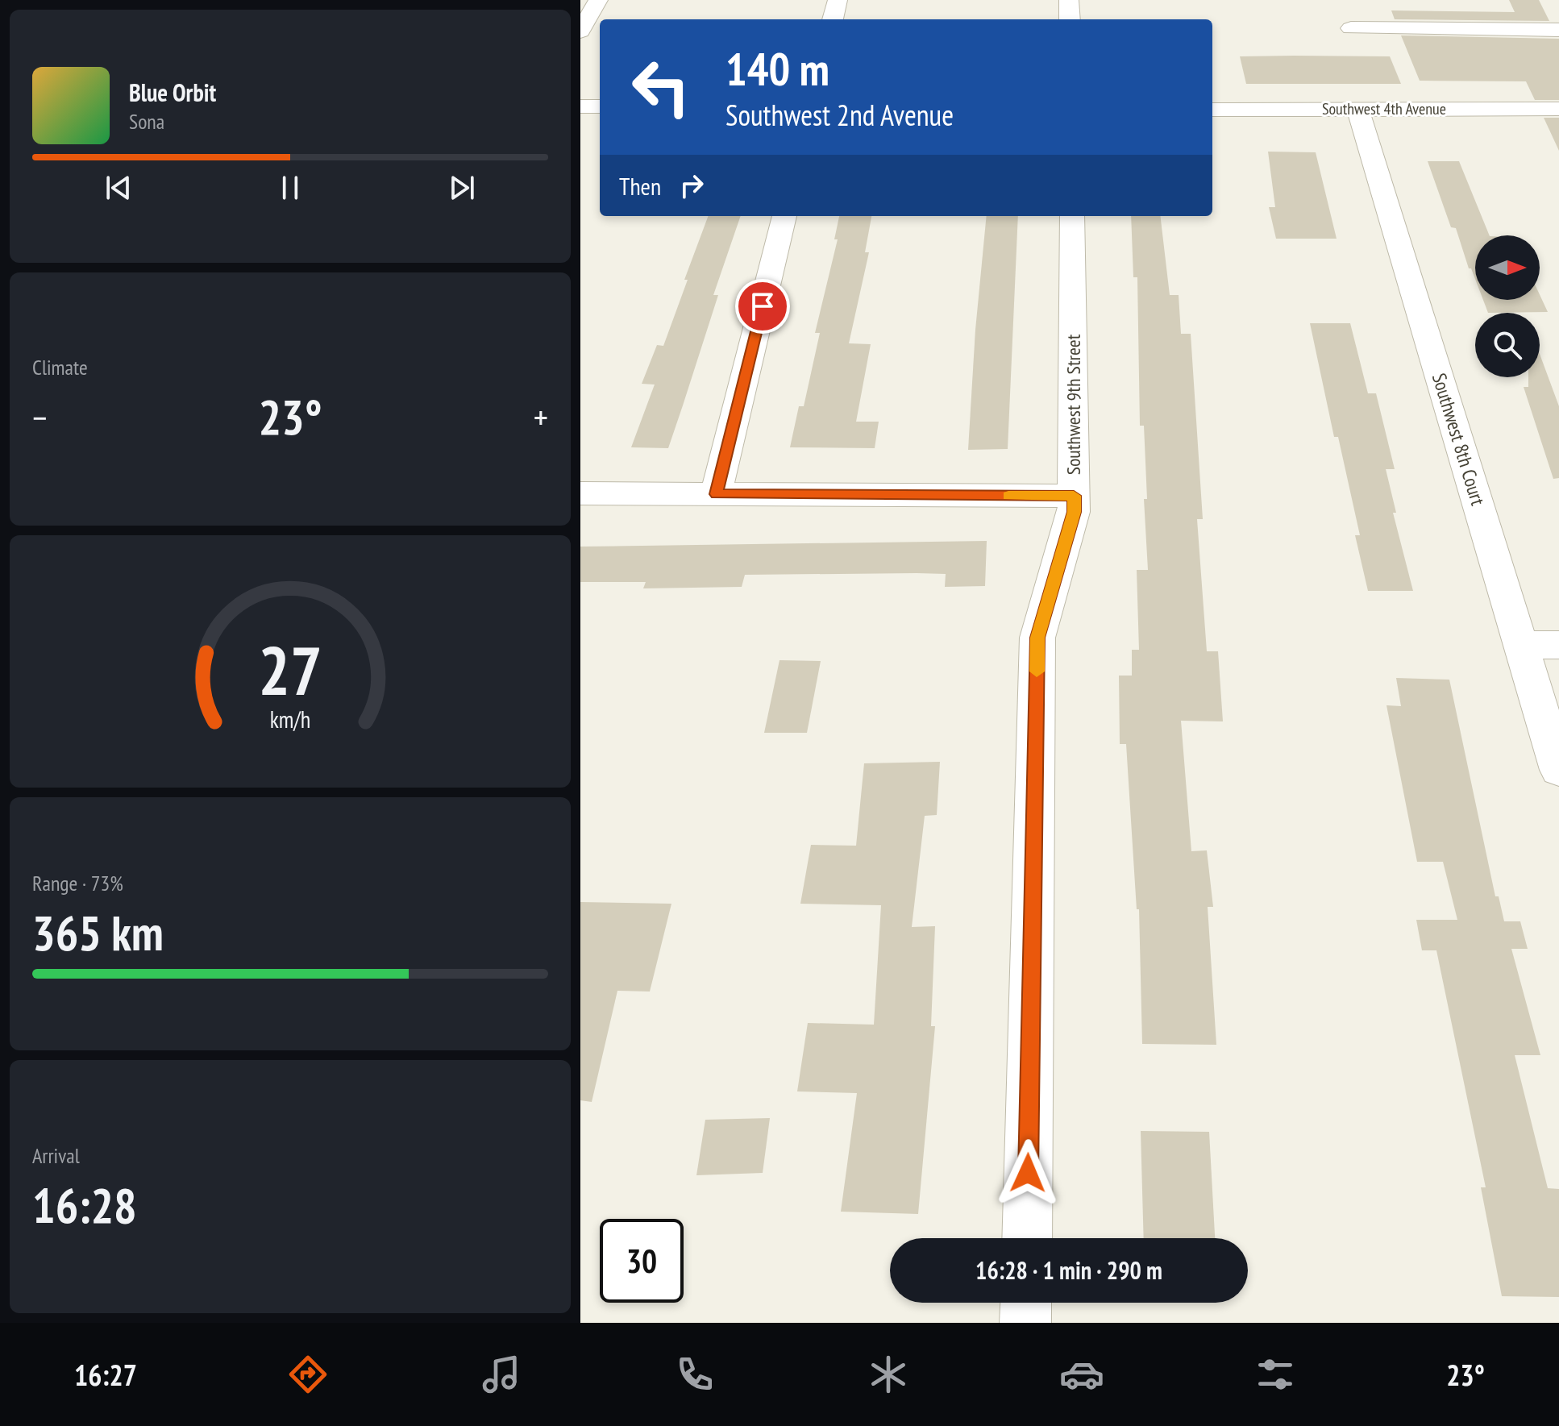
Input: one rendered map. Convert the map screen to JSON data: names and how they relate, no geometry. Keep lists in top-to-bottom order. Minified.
{"streets":{"street":["Southwest 4th Avenue","Southwest 9th Street","Southwest 8th Court"]},"crossings":[["Southwest 4th Avenue","Southwest 8th Court"]],"north":"right","page":{"turn":["140 m","Southwest 2nd Avenue"],"song":["Blue Orbit","Sona"],"then":"Then","tile":["Climate",["Range · 73%","365 km"],["Arrival","16:28"]],"heat":["−","23°","+"],"limit":"30","trip":"16:28 · 1 min · 290 m","tabs":["16:27","23°"],"gauge":["27","km/h"]}}
